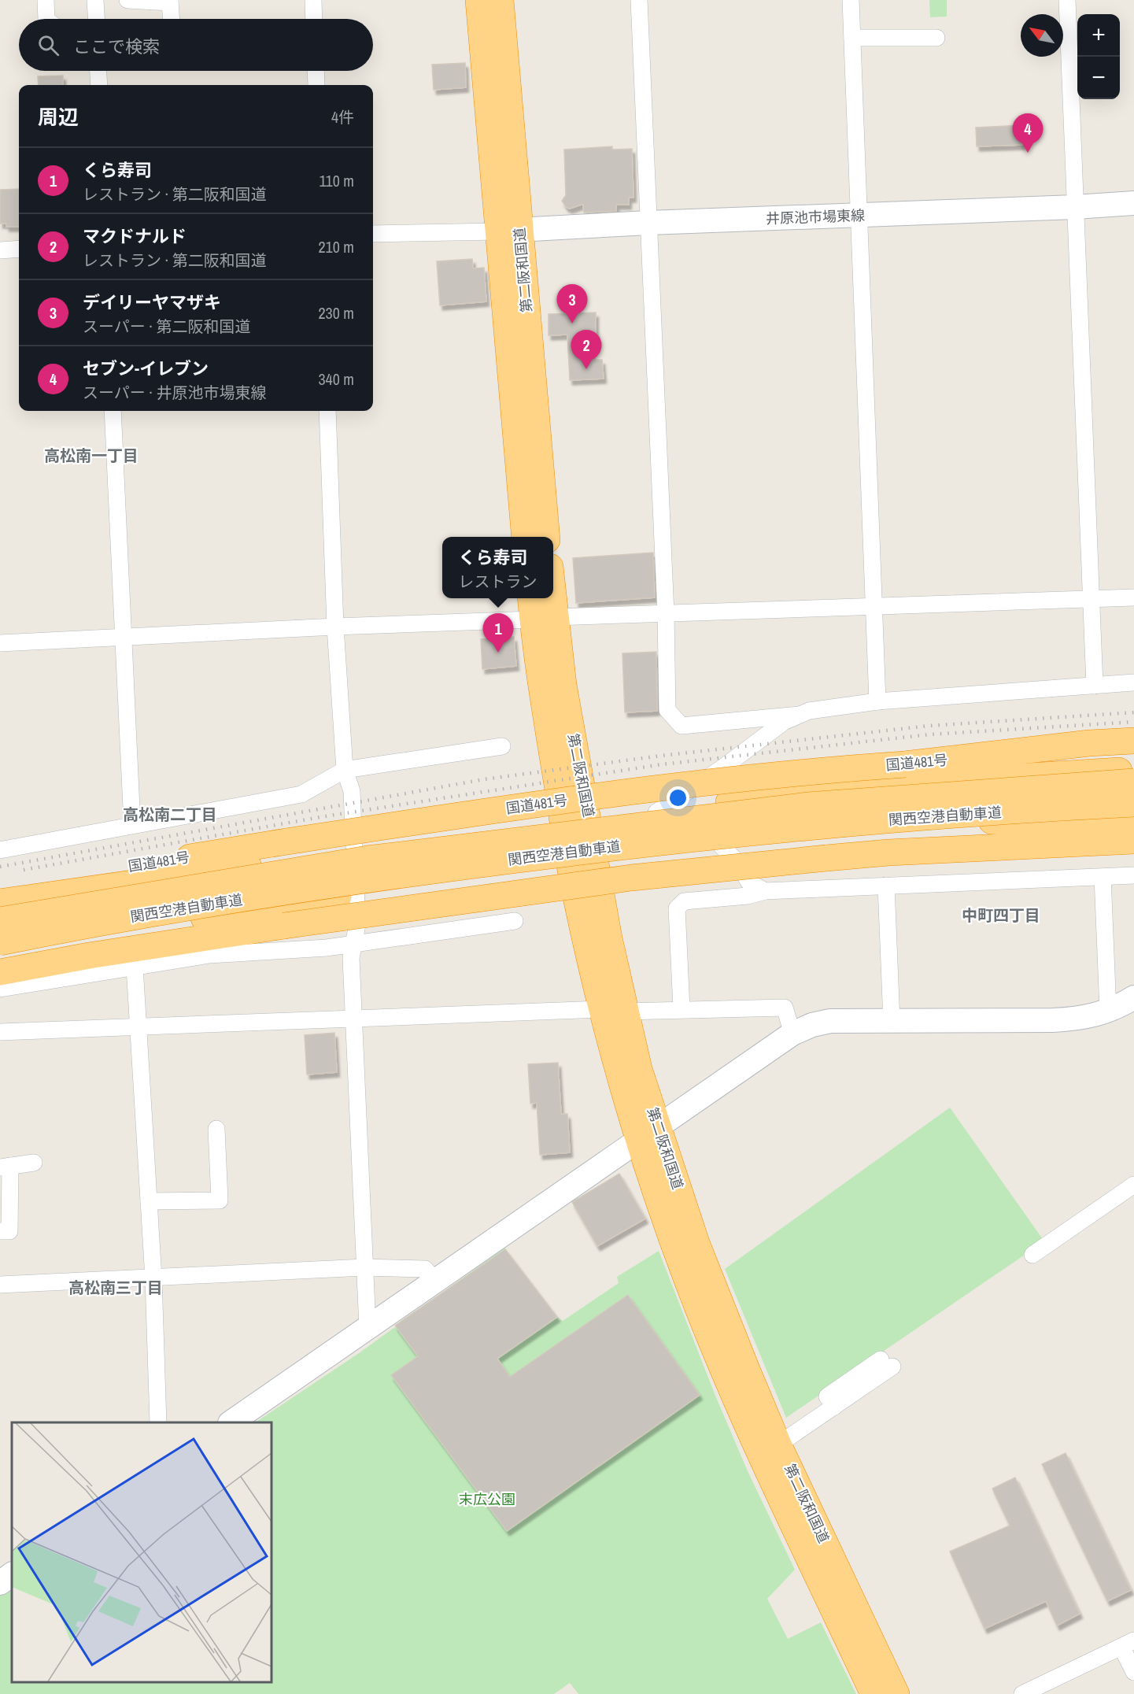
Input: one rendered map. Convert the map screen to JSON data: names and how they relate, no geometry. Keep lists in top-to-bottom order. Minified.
{"streets":{"highway":["第二阪和国道","国道481号","関西空港自動車道"],"street":["井原池市場東線"]},"crossings":[["井原池市場東線","第二阪和国道"]],"districts":["高松南一丁目","高松南二丁目","中町四丁目","高松南三丁目"],"parks":["末広公園"],"north":"top left","page":{"map_buttons":["+","−"],"search":"ここで検索","heading":["周辺","4件"],"pins":["4","3","2","1"],"list":[{"mark":"1","name":"くら寿司","note":"レストラン · 第二阪和国道","value":"110 m"},{"mark":"2","name":"マクドナルド","note":"レストラン · 第二阪和国道","value":"210 m"},{"mark":"3","name":"デイリーヤマザキ","note":"スーパー · 第二阪和国道","value":"230 m"},{"mark":"4","name":"セブン-イレブン","note":"スーパー · 井原池市場東線","value":"340 m"}],"popup":["くら寿司","レストラン"]}}
